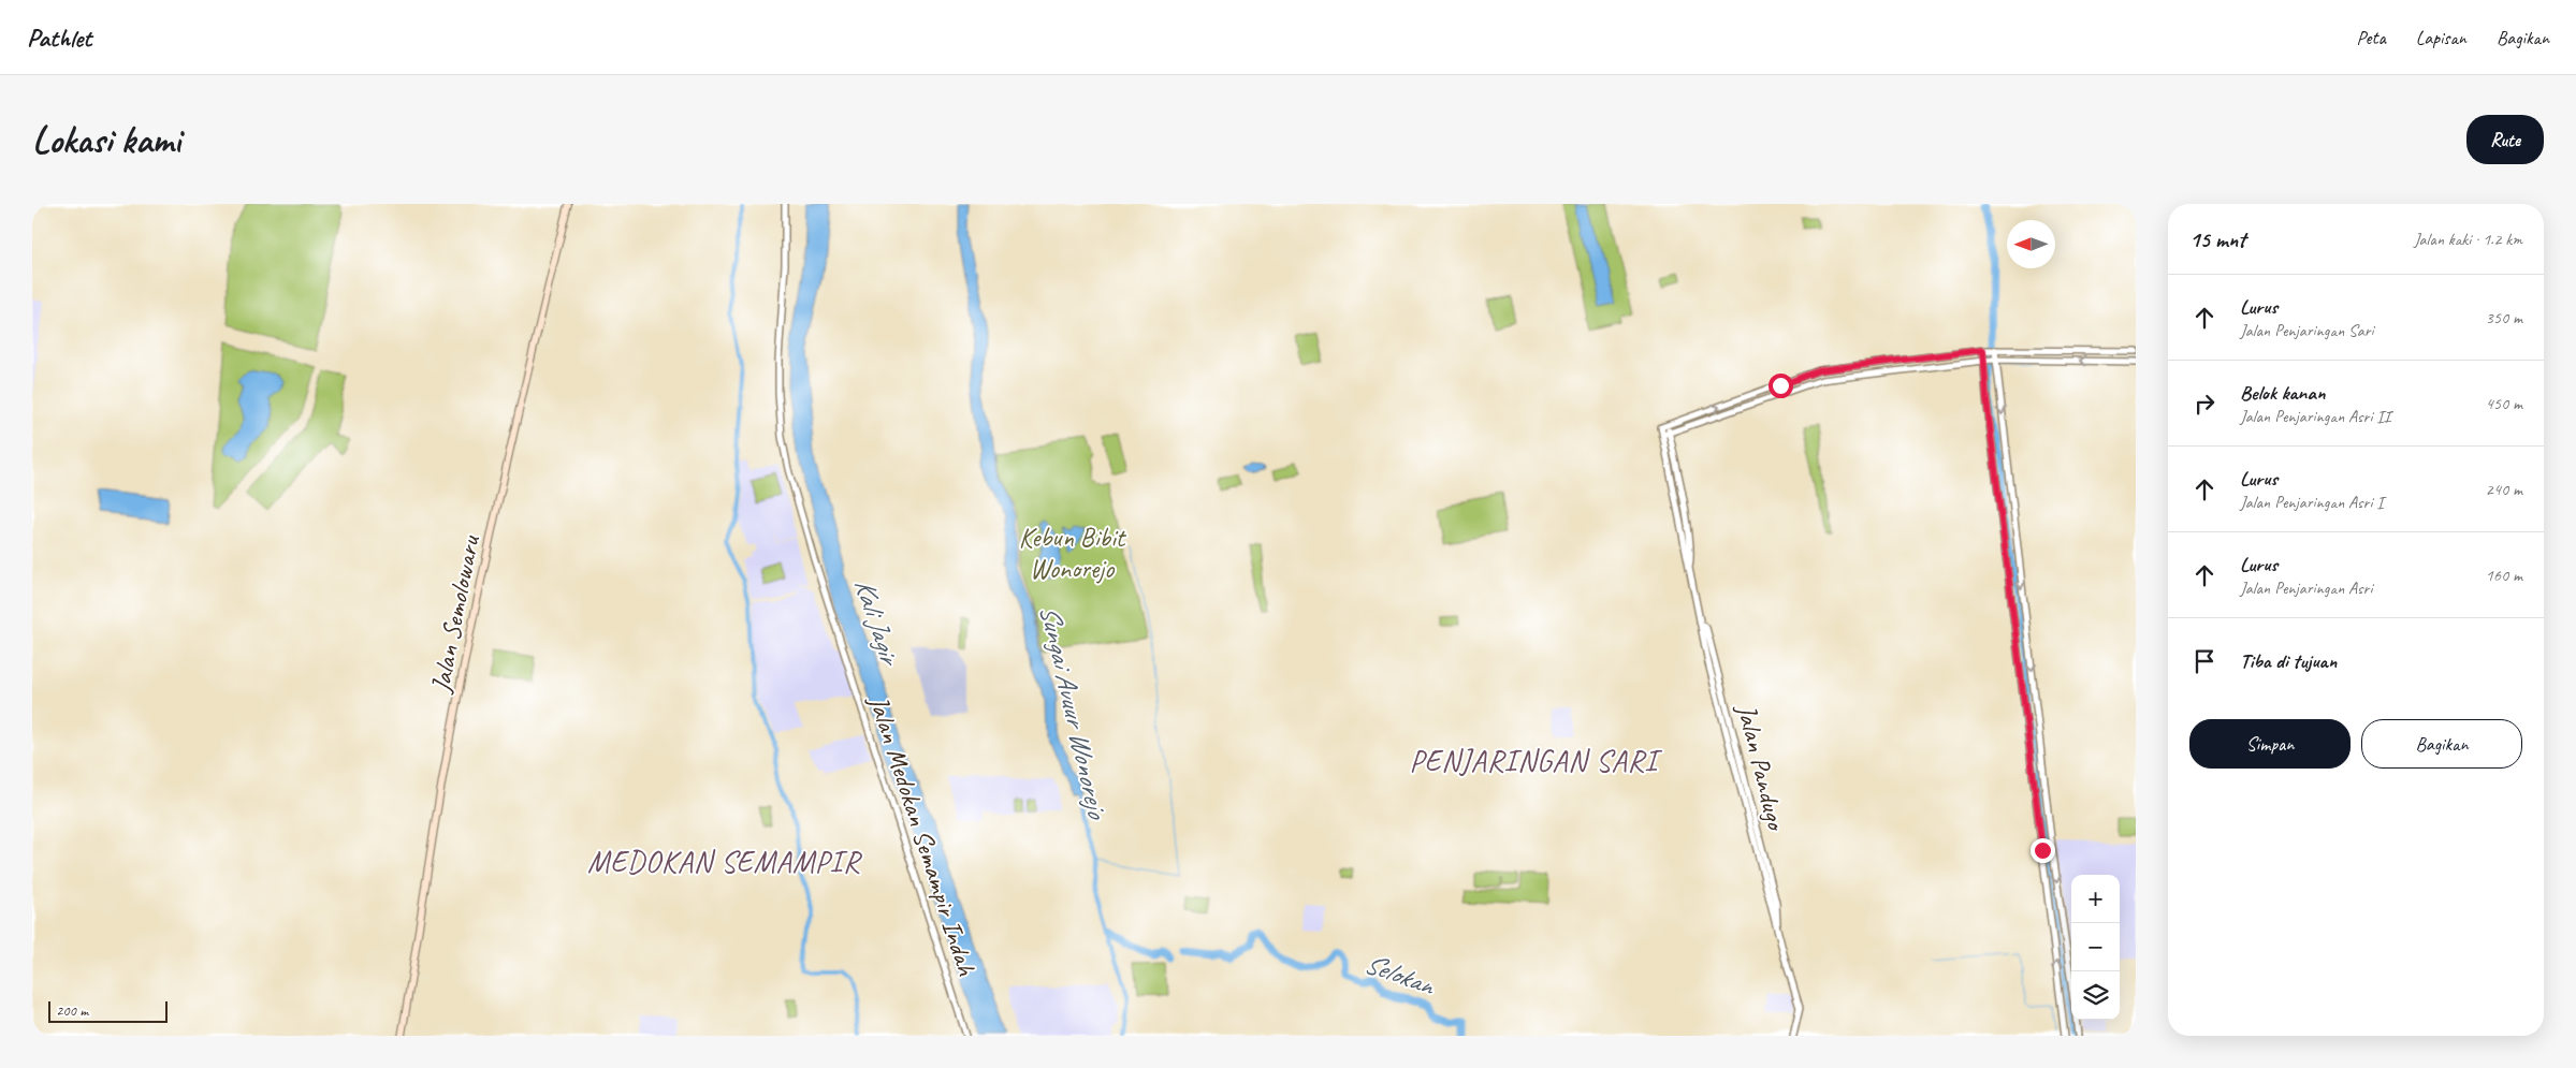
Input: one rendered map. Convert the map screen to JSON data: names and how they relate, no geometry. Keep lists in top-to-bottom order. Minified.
{"streets":{"main road":["Jalan Semolowaru"],"street":["Jalan Pandugo","Jalan Medokan Semampir Indah"]},"districts":["PENJARINGAN SARI","MEDOKAN SEMAMPIR"],"water":["Kali Jagir","Sungai Avuur Wonorejo","Selokan"],"parks":["Kebun Bibit Wonorejo"],"scale_bar":"200 m","north":"left","page":{"header":"Pathlet","nav":["Peta","Lapisan","Bagikan"],"buttons":["Rute",["Simpan","Bagikan"]],"title":"Lokasi kami","heading":["15 mnt","Jalan kaki · 1.2 km"],"list":[["Lurus","Jalan Penjaringan Sari","350 m"],["Belok kanan","Jalan Penjaringan Asri II","450 m"],["Lurus","Jalan Penjaringan Asri I","240 m"],["Lurus","Jalan Penjaringan Asri","160 m"],"Tiba di tujuan"],"map_buttons":["+","−"],"scale":"200 m"}}
